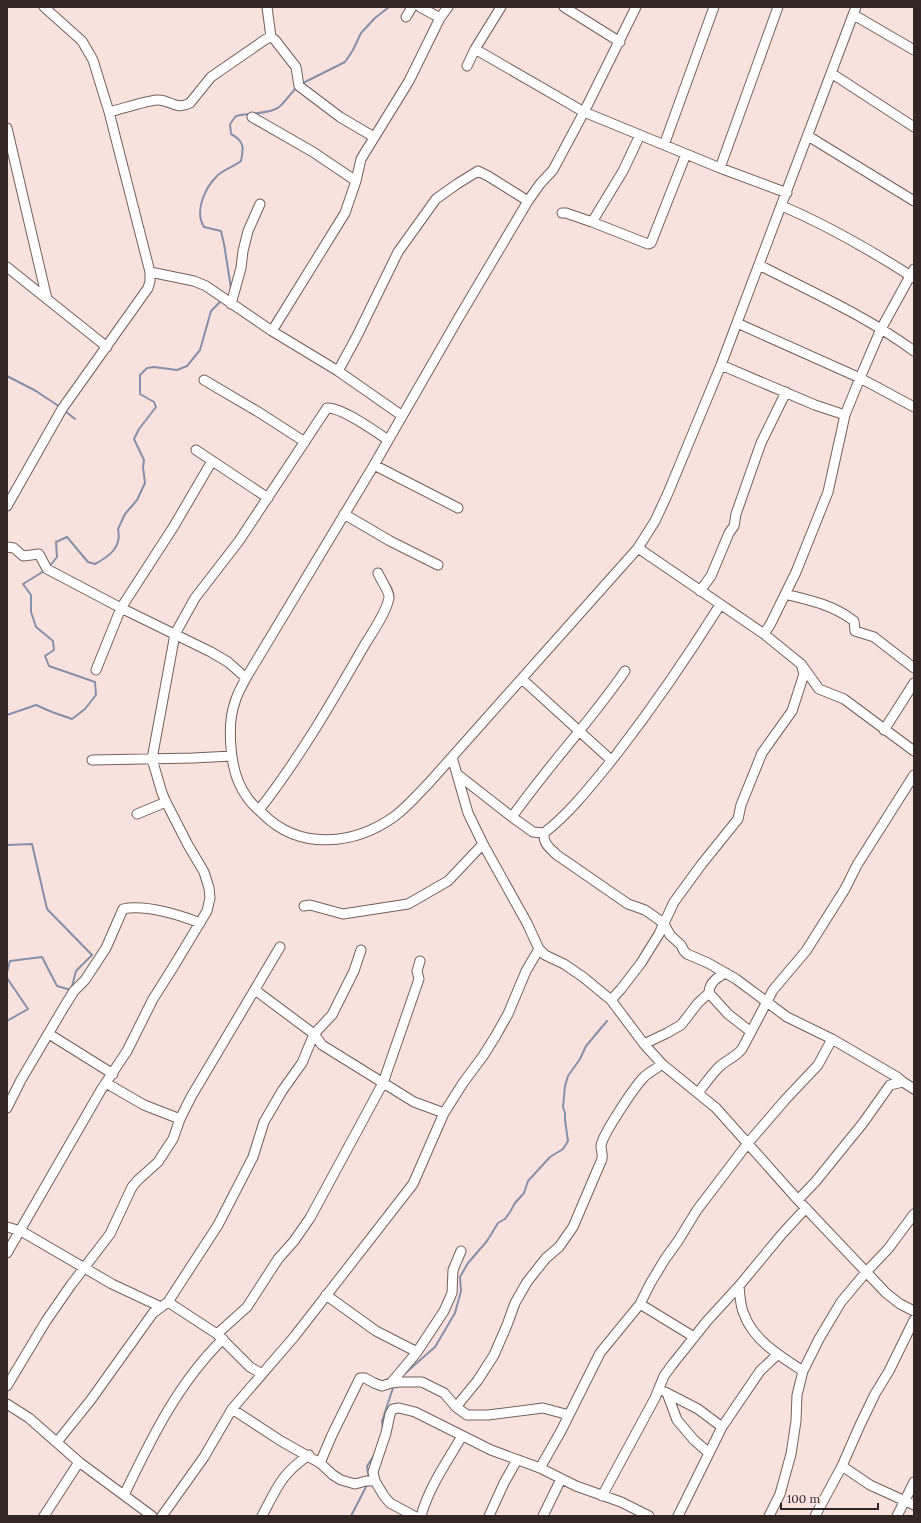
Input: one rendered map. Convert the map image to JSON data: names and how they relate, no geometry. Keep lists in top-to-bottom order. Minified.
{"scale_bar":"100 m"}
